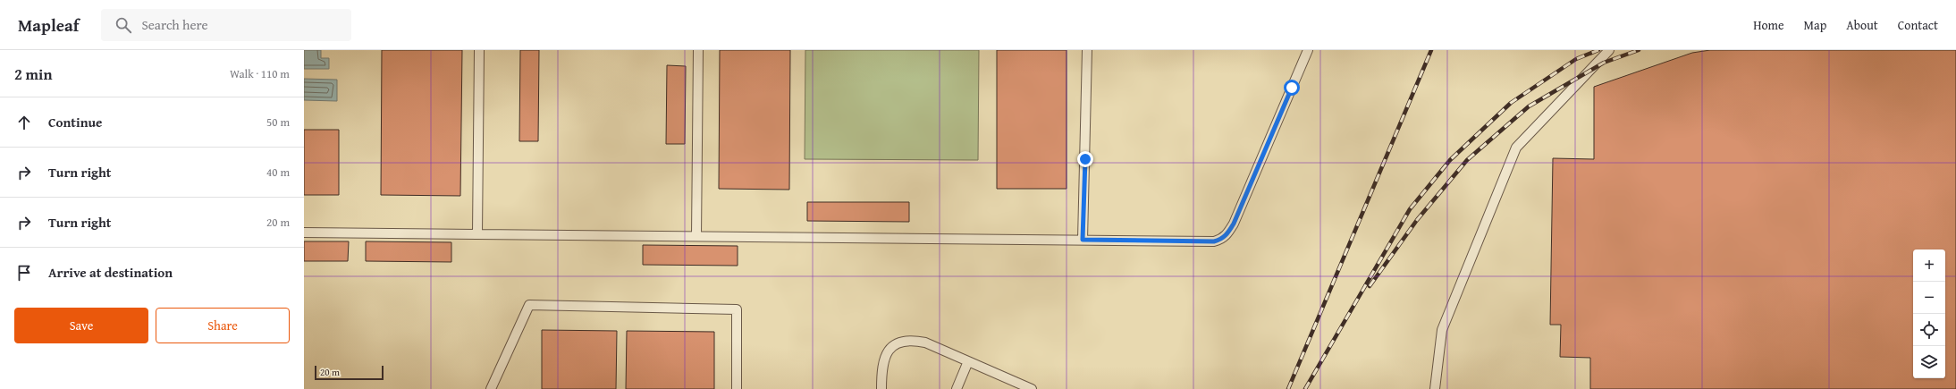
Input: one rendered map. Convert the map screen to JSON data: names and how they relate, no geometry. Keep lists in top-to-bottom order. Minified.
{"scale_bar":"20 m","page":{"header":"Mapleaf","search":"Search here","nav":["Home","Map","About","Contact"],"heading":["2 min","Walk · 110 m"],"list":[["Continue","50 m"],["Turn right","40 m"],["Turn right","20 m"],"Arrive at destination"],"map_buttons":["+","−"],"buttons":["Save","Share"],"scale":"20 m"}}
